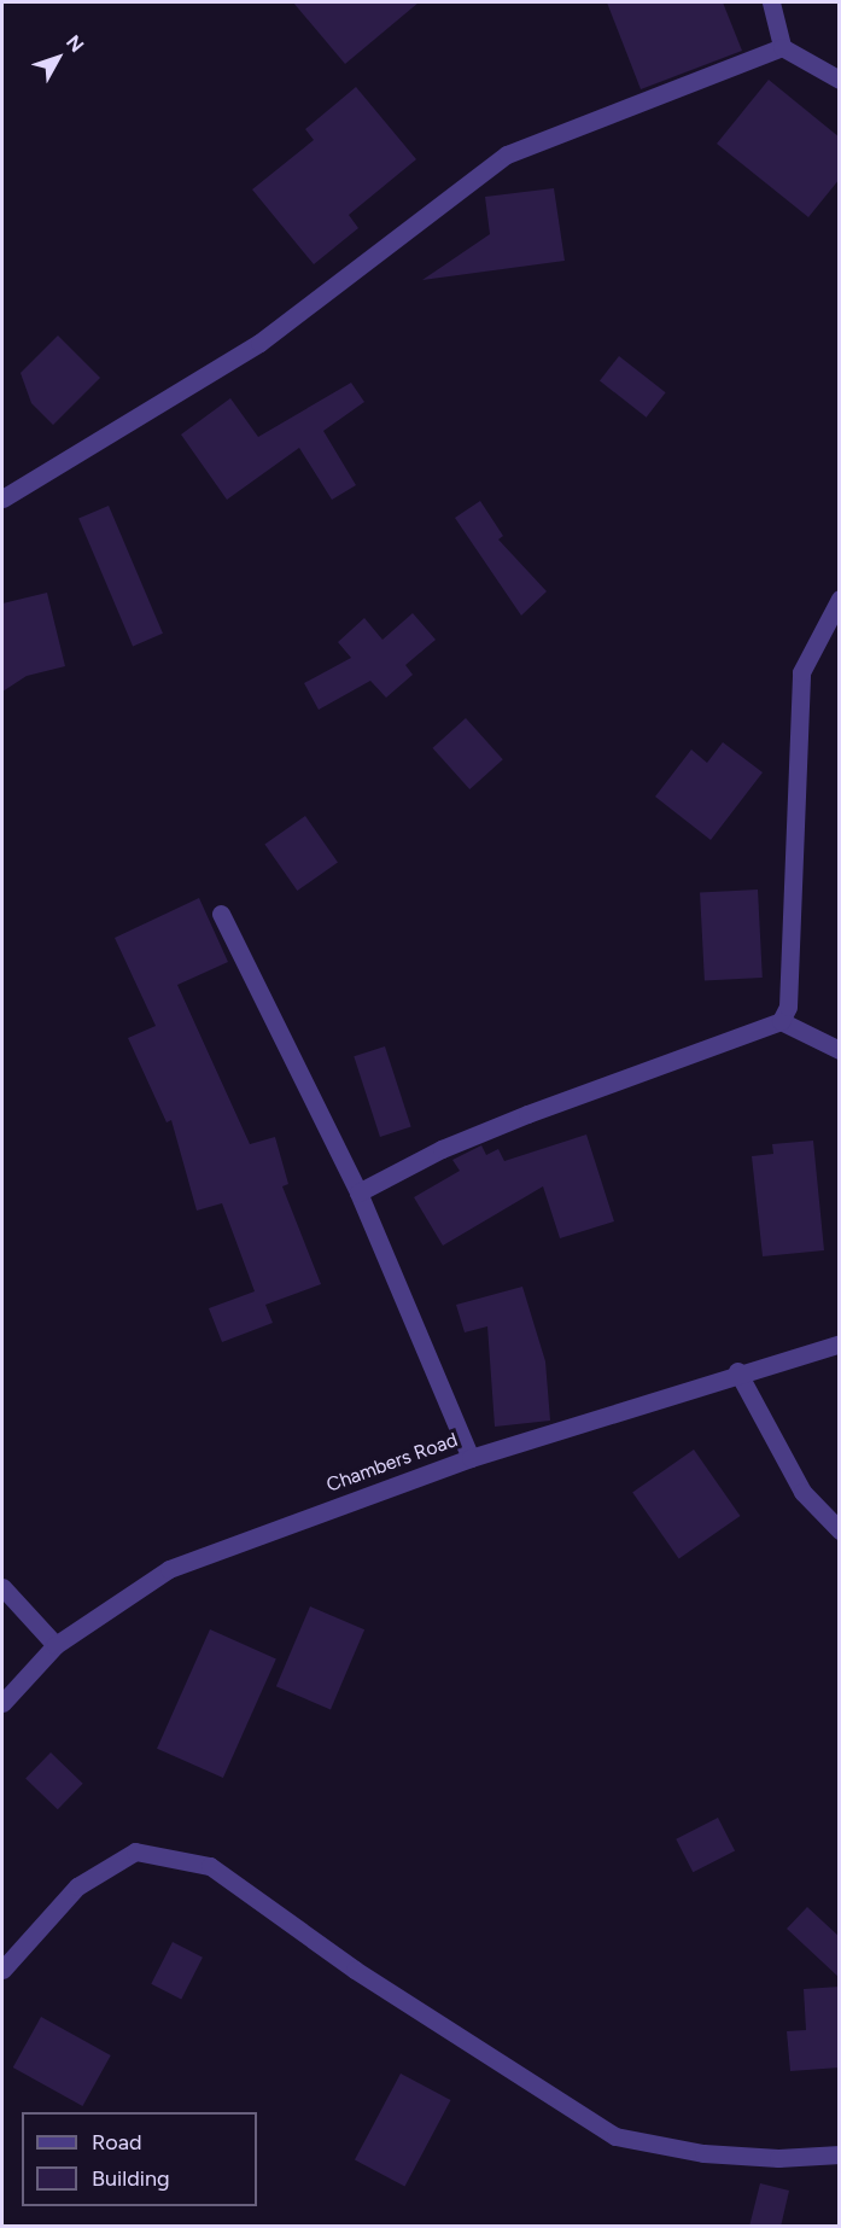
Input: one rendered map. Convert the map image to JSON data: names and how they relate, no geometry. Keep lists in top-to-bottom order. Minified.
{"streets":{"street":["Chambers Road"]},"legend":["Road","Building"],"north":"top right"}
